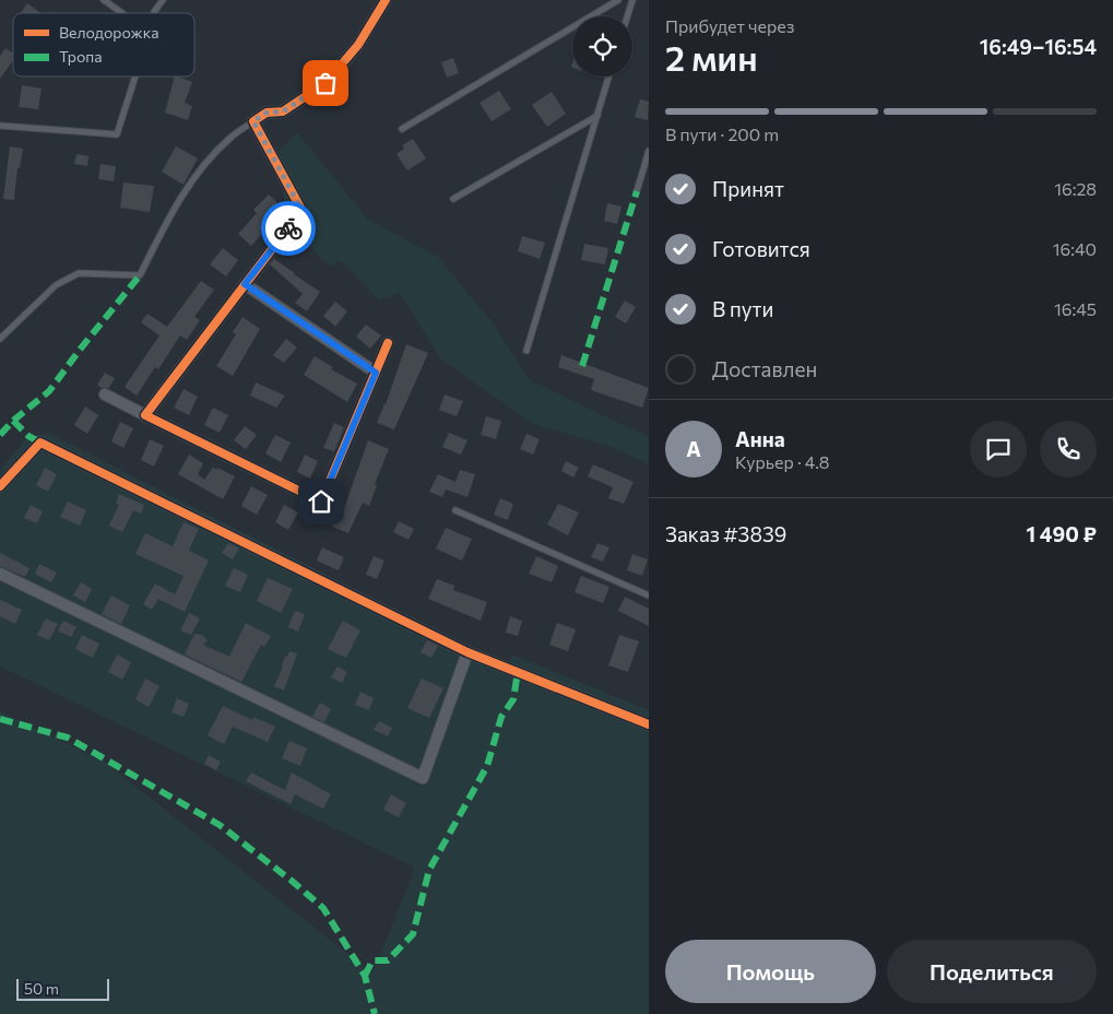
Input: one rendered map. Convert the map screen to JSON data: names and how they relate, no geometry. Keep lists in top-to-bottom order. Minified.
{"legend":["Велодорожка","Тропа"],"scale_bar":"50 m","page":{"heading":["2 мин","Прибудет через","16:49–16:54"],"panel":["Анна","Курьер · 4.8","Заказ #3839","1 490 ₽"],"bar":"В пути · 200 m","list":[["Принят","16:28"],["Готовится","16:40"],["В пути","16:45"],"Доставлен"],"round":"А","buttons":["Помощь","Поделиться"],"scale":"50 m"}}
